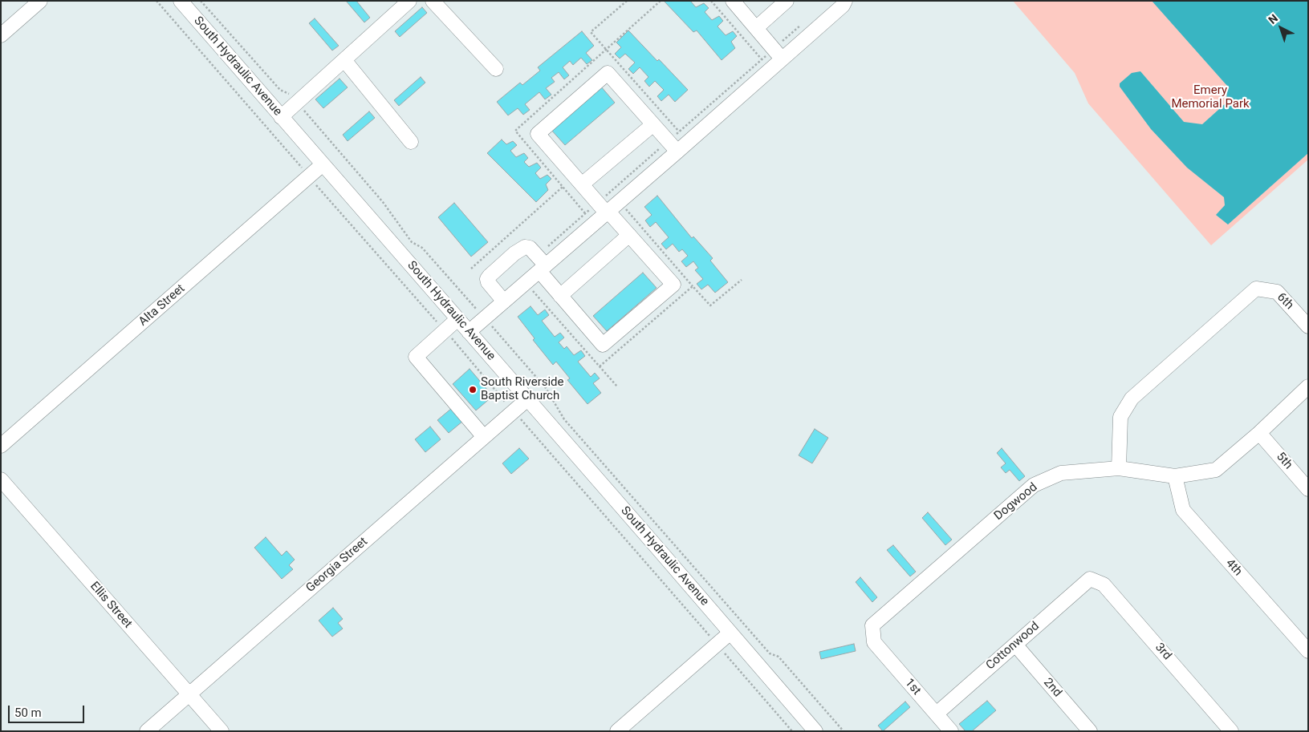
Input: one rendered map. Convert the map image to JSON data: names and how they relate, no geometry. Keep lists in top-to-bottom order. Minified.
{"streets":{"street":["South Hydraulic Avenue","6th","Alta Street","5th","Dogwood","Georgia Street","4th","Ellis Street","Cottonwood","3rd","1st","2nd"]},"crossings":[["South Hydraulic Avenue","Alta Street"],["South Hydraulic Avenue","Georgia Street"],["6th","Dogwood"],["Dogwood","1st"],["Georgia Street","Ellis Street"],["Cottonwood","3rd"],["Cottonwood","1st"],["Cottonwood","2nd"]],"parks":["Emery Memorial Park"],"places":["South Riverside Baptist Church"],"scale_bar":"50 m","north":"top left"}
